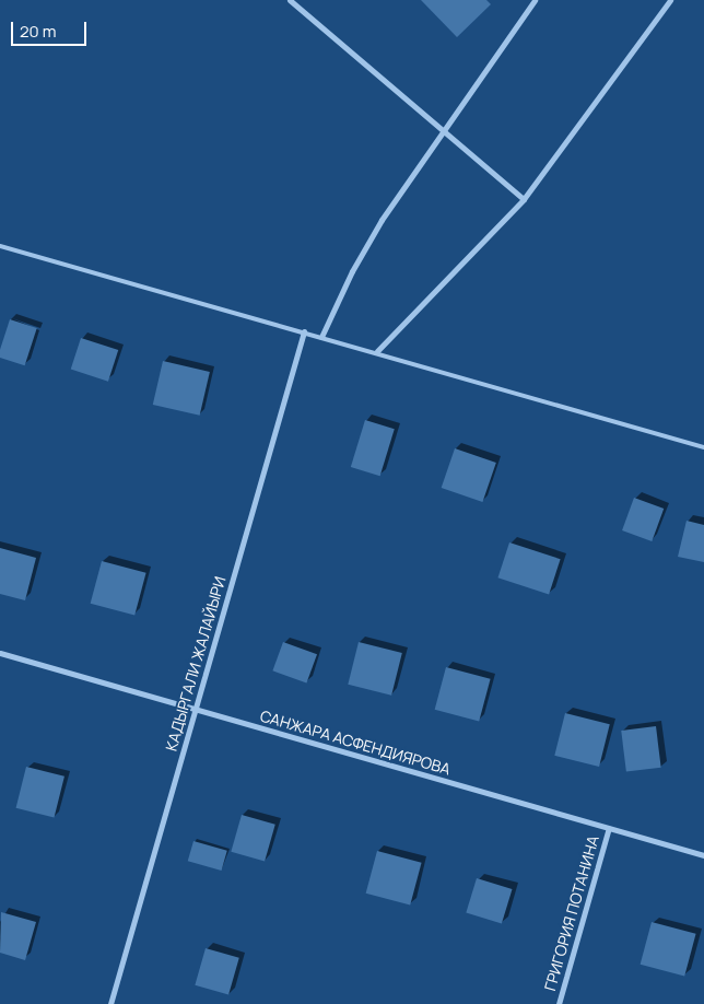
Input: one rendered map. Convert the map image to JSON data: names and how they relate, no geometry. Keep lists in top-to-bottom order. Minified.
{"streets":{"street":["КАДЫРГАЛИ ЖАЛАЙЫРИ","САНЖАРА АСФЕНДИЯРОВА","ГРИГОРИЯ ПОТАНИНА"]},"crossings":[["КАДЫРГАЛИ ЖАЛАЙЫРИ","САНЖАРА АСФЕНДИЯРОВА"],["САНЖАРА АСФЕНДИЯРОВА","ГРИГОРИЯ ПОТАНИНА"]],"scale_bar":"20 m"}
